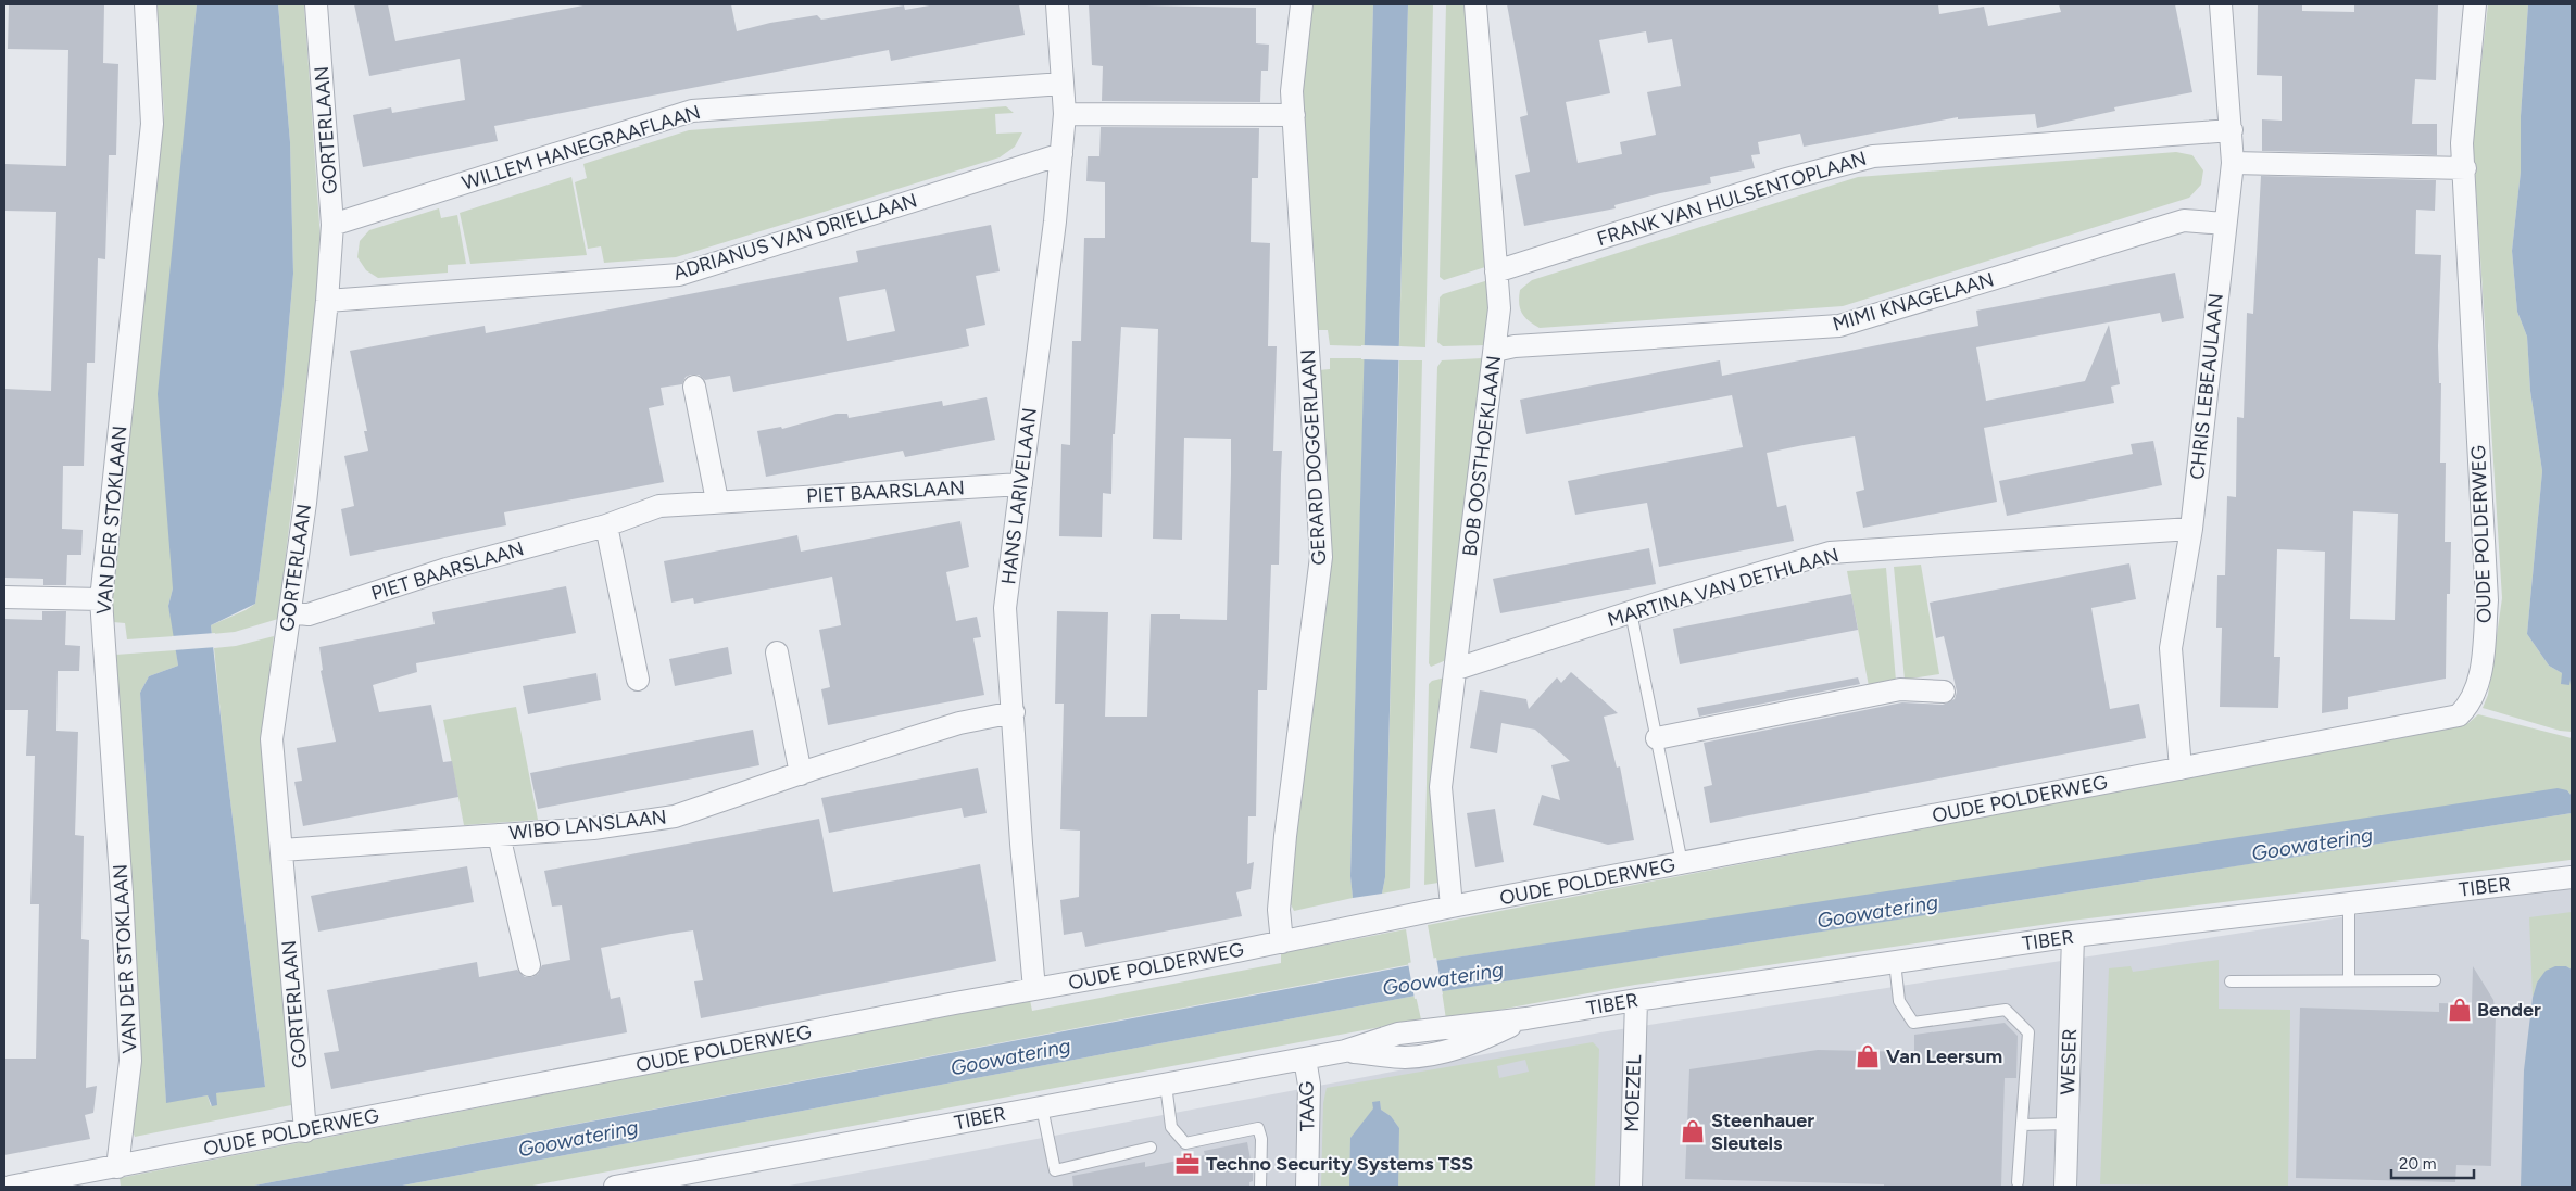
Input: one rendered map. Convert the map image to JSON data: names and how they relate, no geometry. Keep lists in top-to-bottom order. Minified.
{"streets":{"street":["GORTERLAAN","WILLEM HANEGRAAFLAAN","FRANK VAN HULSENTOPLAAN","ADRIANUS VAN DRIELLAAN","MIMI KNAGELAAN","CHRIS LEBEAULAAN","BOB OOSTHOEKLAAN","GERARD DOGGERLAAN","PIET BAARSLAAN","HANS LARIVELAAN","VAN DER STOKLAAN","OUDE POLDERWEG","MARTINA VAN DETHLAAN","WIBO LANSLAAN","TIBER","WESER","MOEZEL","TAAG"]},"crossings":[["GORTERLAAN","WILLEM HANEGRAAFLAAN"],["GORTERLAAN","ADRIANUS VAN DRIELLAAN"],["GORTERLAAN","PIET BAARSLAAN"],["GORTERLAAN","OUDE POLDERWEG"],["GORTERLAAN","WIBO LANSLAAN"],["WILLEM HANEGRAAFLAAN","HANS LARIVELAAN"],["FRANK VAN HULSENTOPLAAN","CHRIS LEBEAULAAN"],["FRANK VAN HULSENTOPLAAN","BOB OOSTHOEKLAAN"],["ADRIANUS VAN DRIELLAAN","HANS LARIVELAAN"],["MIMI KNAGELAAN","CHRIS LEBEAULAAN"],["MIMI KNAGELAAN","BOB OOSTHOEKLAAN"],["CHRIS LEBEAULAAN","OUDE POLDERWEG"],["CHRIS LEBEAULAAN","MARTINA VAN DETHLAAN"],["BOB OOSTHOEKLAAN","OUDE POLDERWEG"],["BOB OOSTHOEKLAAN","MARTINA VAN DETHLAAN"],["GERARD DOGGERLAAN","OUDE POLDERWEG"],["PIET BAARSLAAN","HANS LARIVELAAN"],["HANS LARIVELAAN","OUDE POLDERWEG"],["HANS LARIVELAAN","WIBO LANSLAAN"],["VAN DER STOKLAAN","OUDE POLDERWEG"],["TIBER","WESER"],["TIBER","MOEZEL"],["TIBER","TAAG"]],"water":["Goowatering"],"places":{"shop":["Bender","Van Leersum","Steenhauer Sleutels"],"office":["Techno Security Systems TSS"]},"scale_bar":"20 m"}
